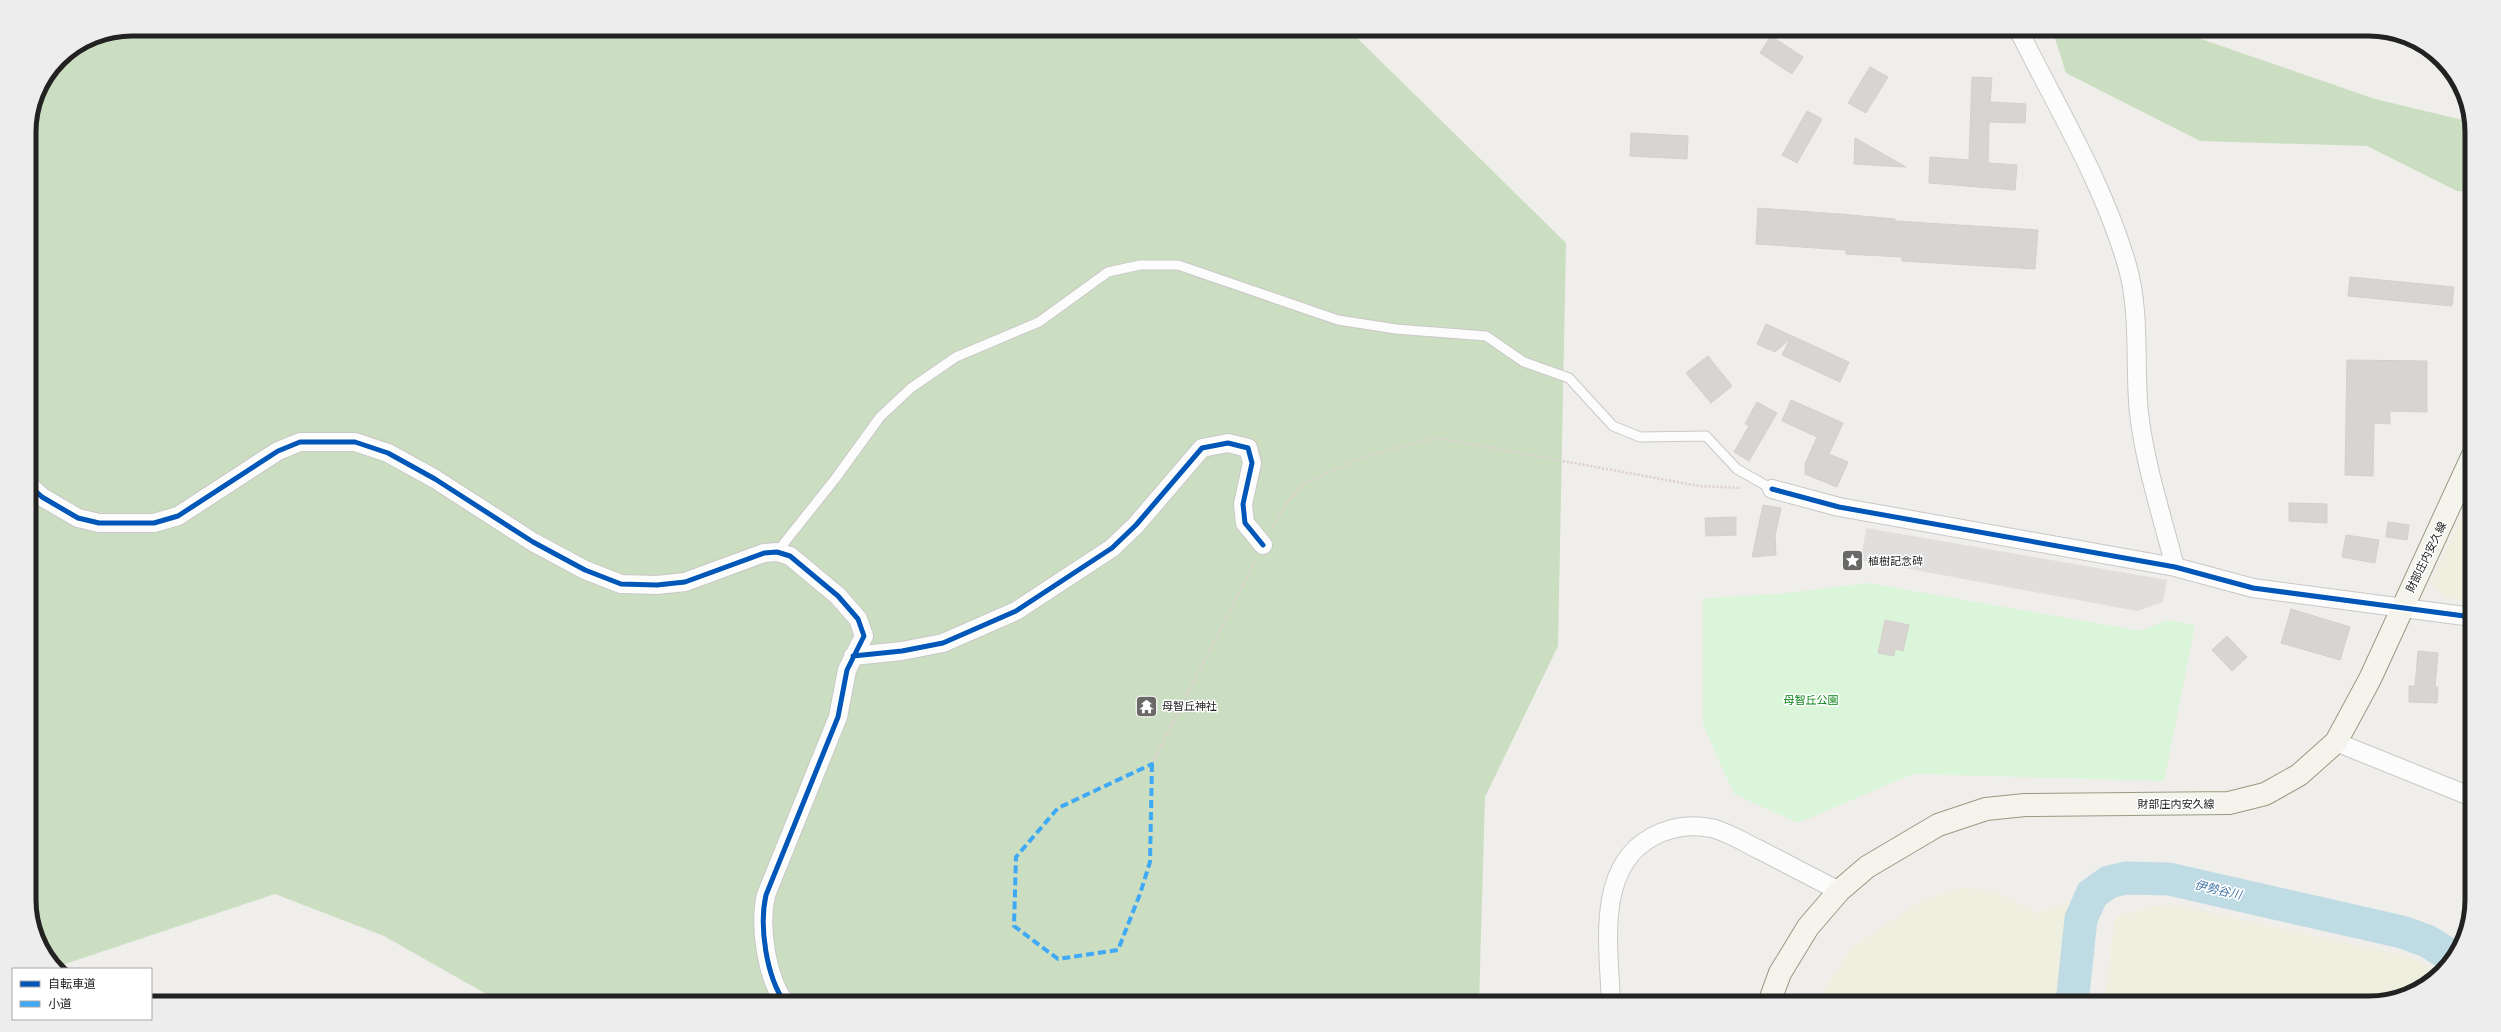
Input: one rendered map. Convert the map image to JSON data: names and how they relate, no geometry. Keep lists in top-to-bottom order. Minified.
{"streets":{"main road":["財部庄内安久線"]},"water":["伊勢谷川"],"parks":["母智丘公園"],"places":{"place":["植樹記念碑"],"temple":["母智丘神社"]},"legend":["自転車道","小道"]}
